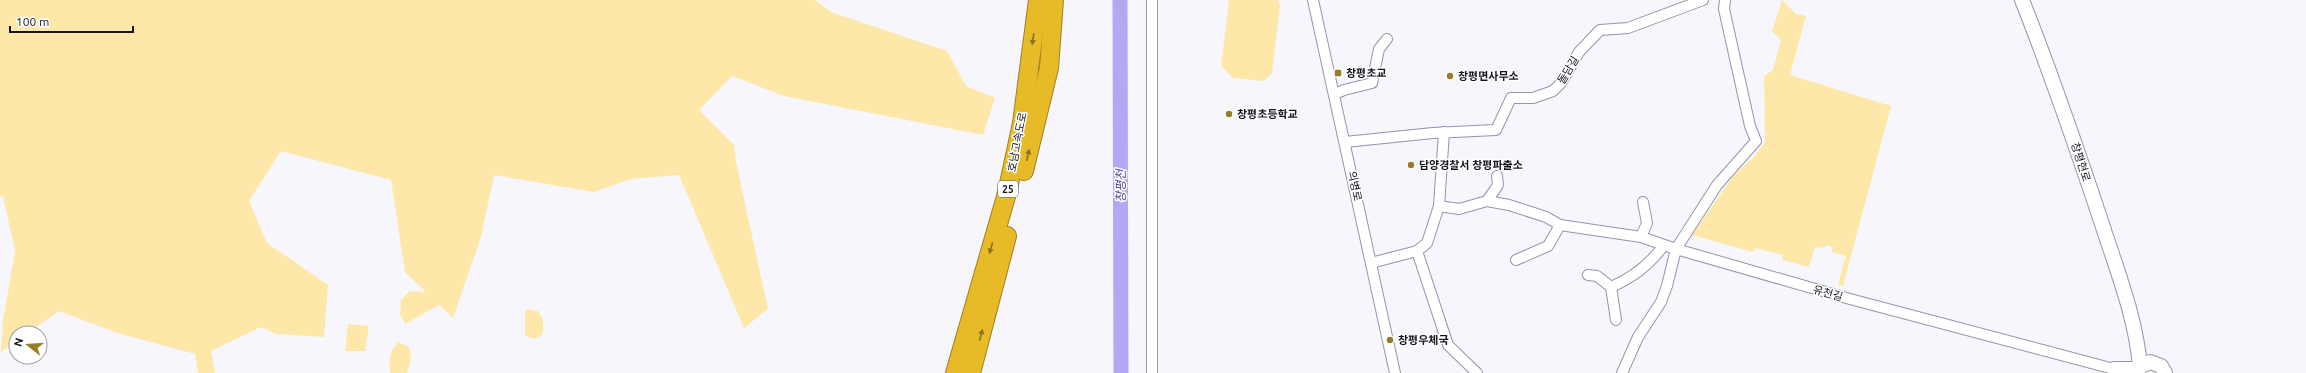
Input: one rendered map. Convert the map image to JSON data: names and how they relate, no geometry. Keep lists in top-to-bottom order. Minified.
{"streets":{"highway":["호남고속도로","25"],"main road":["창평현로"],"street":["돌담길","의병로","유천길"]},"crossings":[["돌담길","의병로"]],"water":["창평천"],"places":{"transit":["창평초교"],"other":["창평면사무소","창평초등학교","담양경찰서 창평파출소","창평우체국"]},"scale_bar":"100 m","north":"left"}
